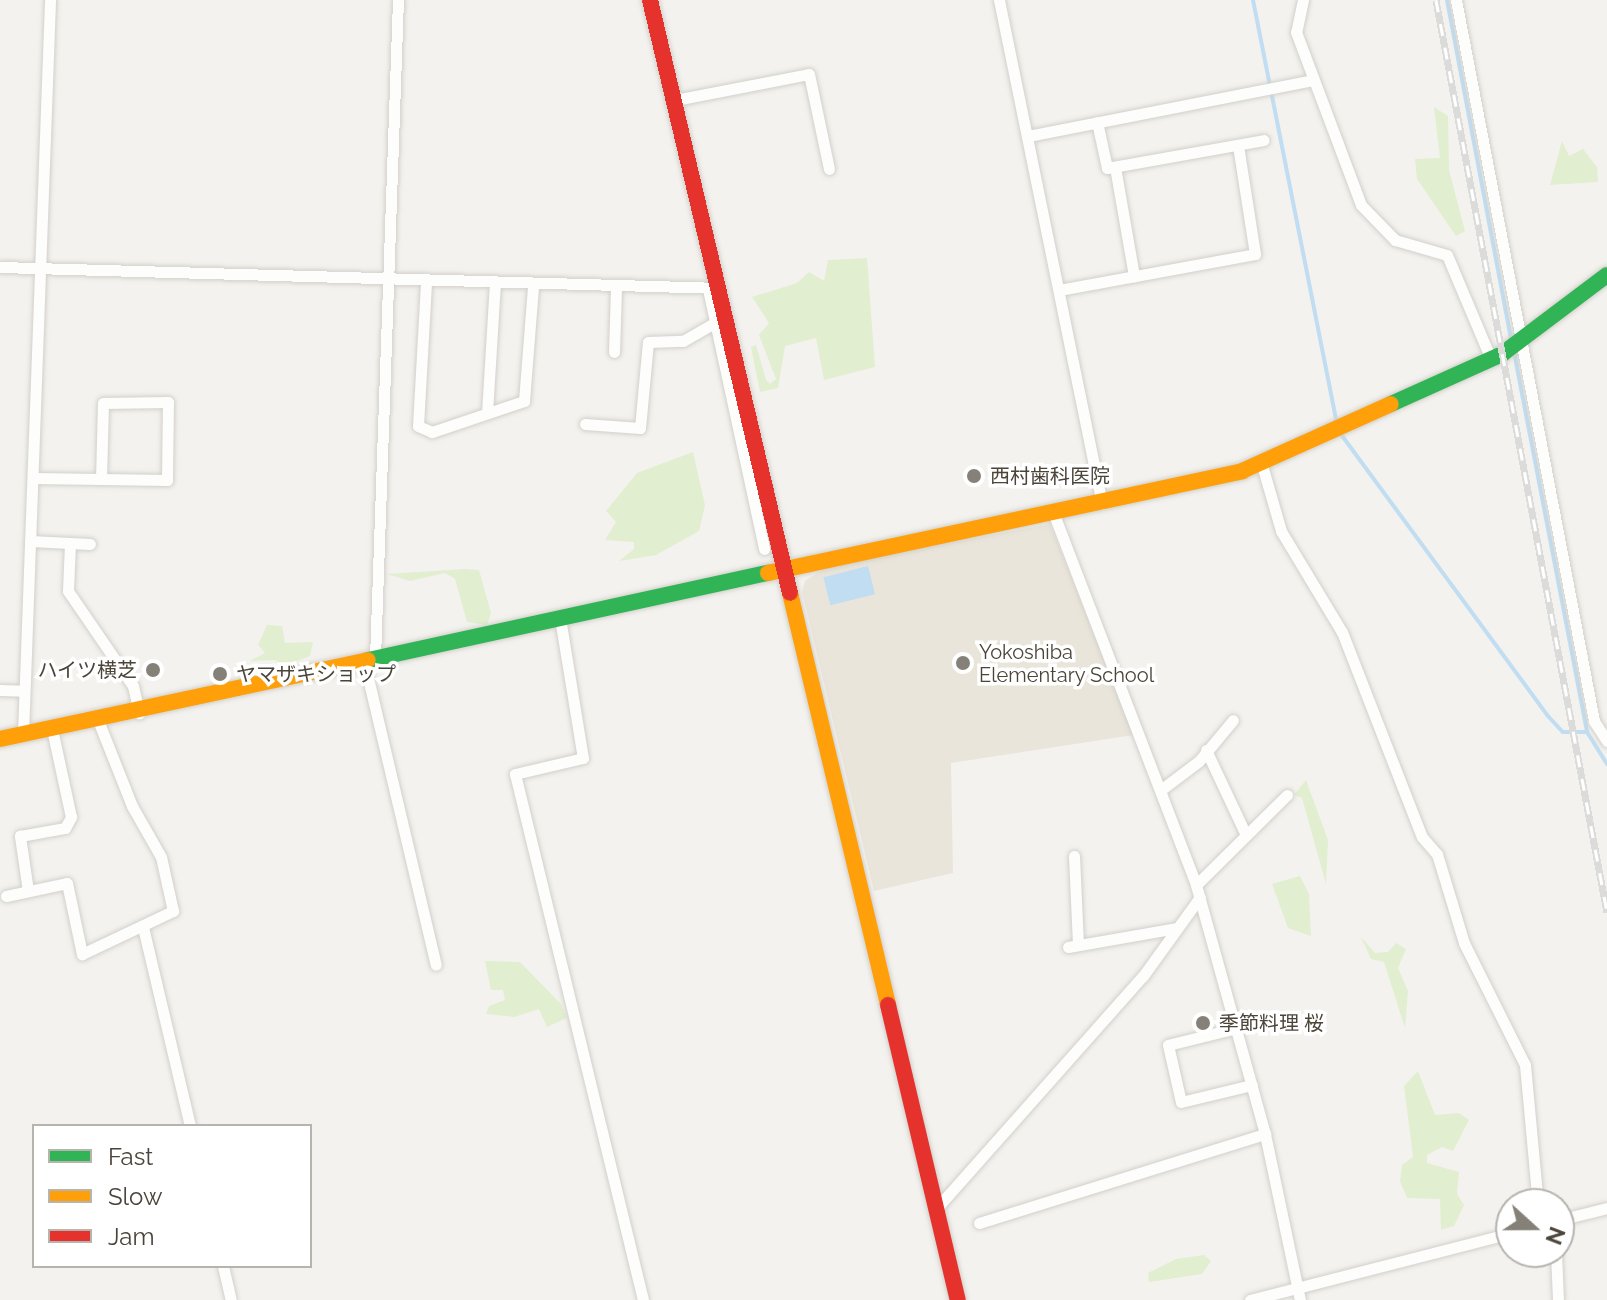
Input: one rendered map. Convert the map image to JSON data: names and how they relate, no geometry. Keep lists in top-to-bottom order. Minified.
{"places":["西村歯科医院","Yokoshiba Elementary School","ハイツ横芝","ヤマザキショップ","季節料理 桜"],"legend":["Fast","Slow","Jam"],"north":"right"}
